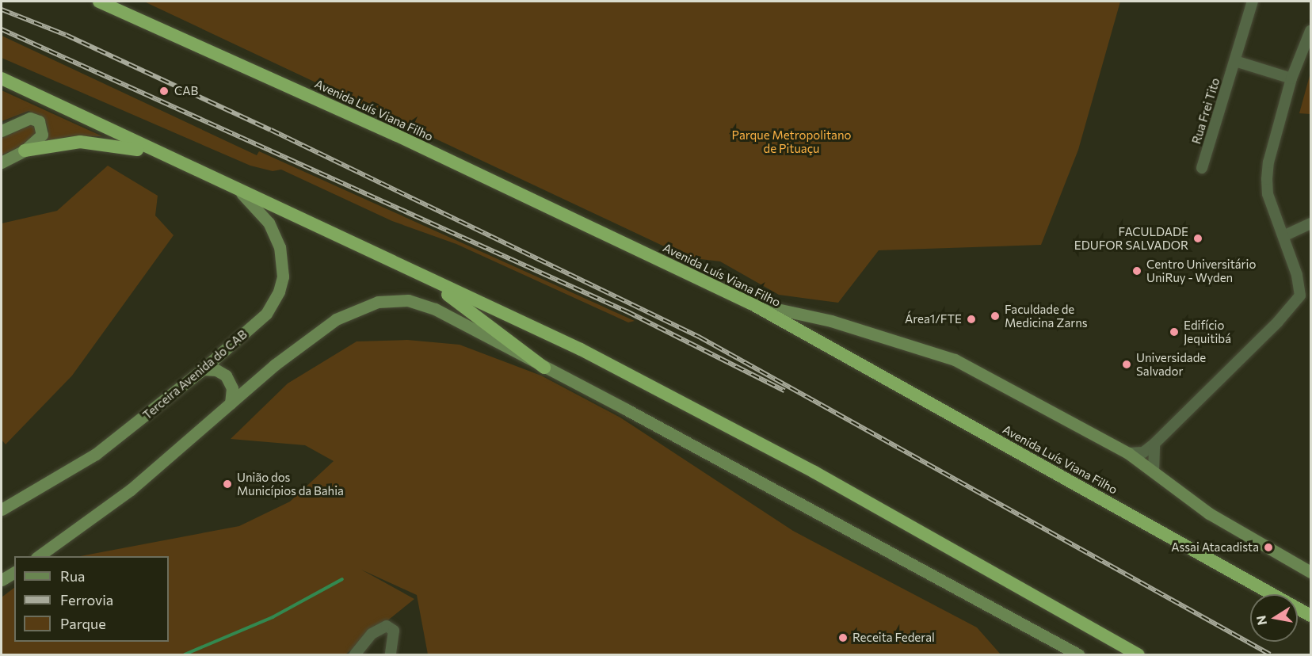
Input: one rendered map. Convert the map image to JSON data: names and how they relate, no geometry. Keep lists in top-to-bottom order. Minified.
{"streets":{"highway":["Avenida Luís Viana Filho"],"main road":["Terceira Avenida do CAB"],"street":["Rua Frei Tito"]},"parks":["Parque Metropolitano de Pituaçu"],"places":["CAB","FACULDADE EDUFOR SALVADOR","Centro Universitário UniRuy - Wyden","Faculdade de Medicina Zarns","Área1/FTE","Edifício Jequitibá","Universidade Salvador","União dos Municípios da Bahia","Assai Atacadista","Receita Federal"],"legend":["Rua","Ferrovia","Parque"],"north":"left"}
